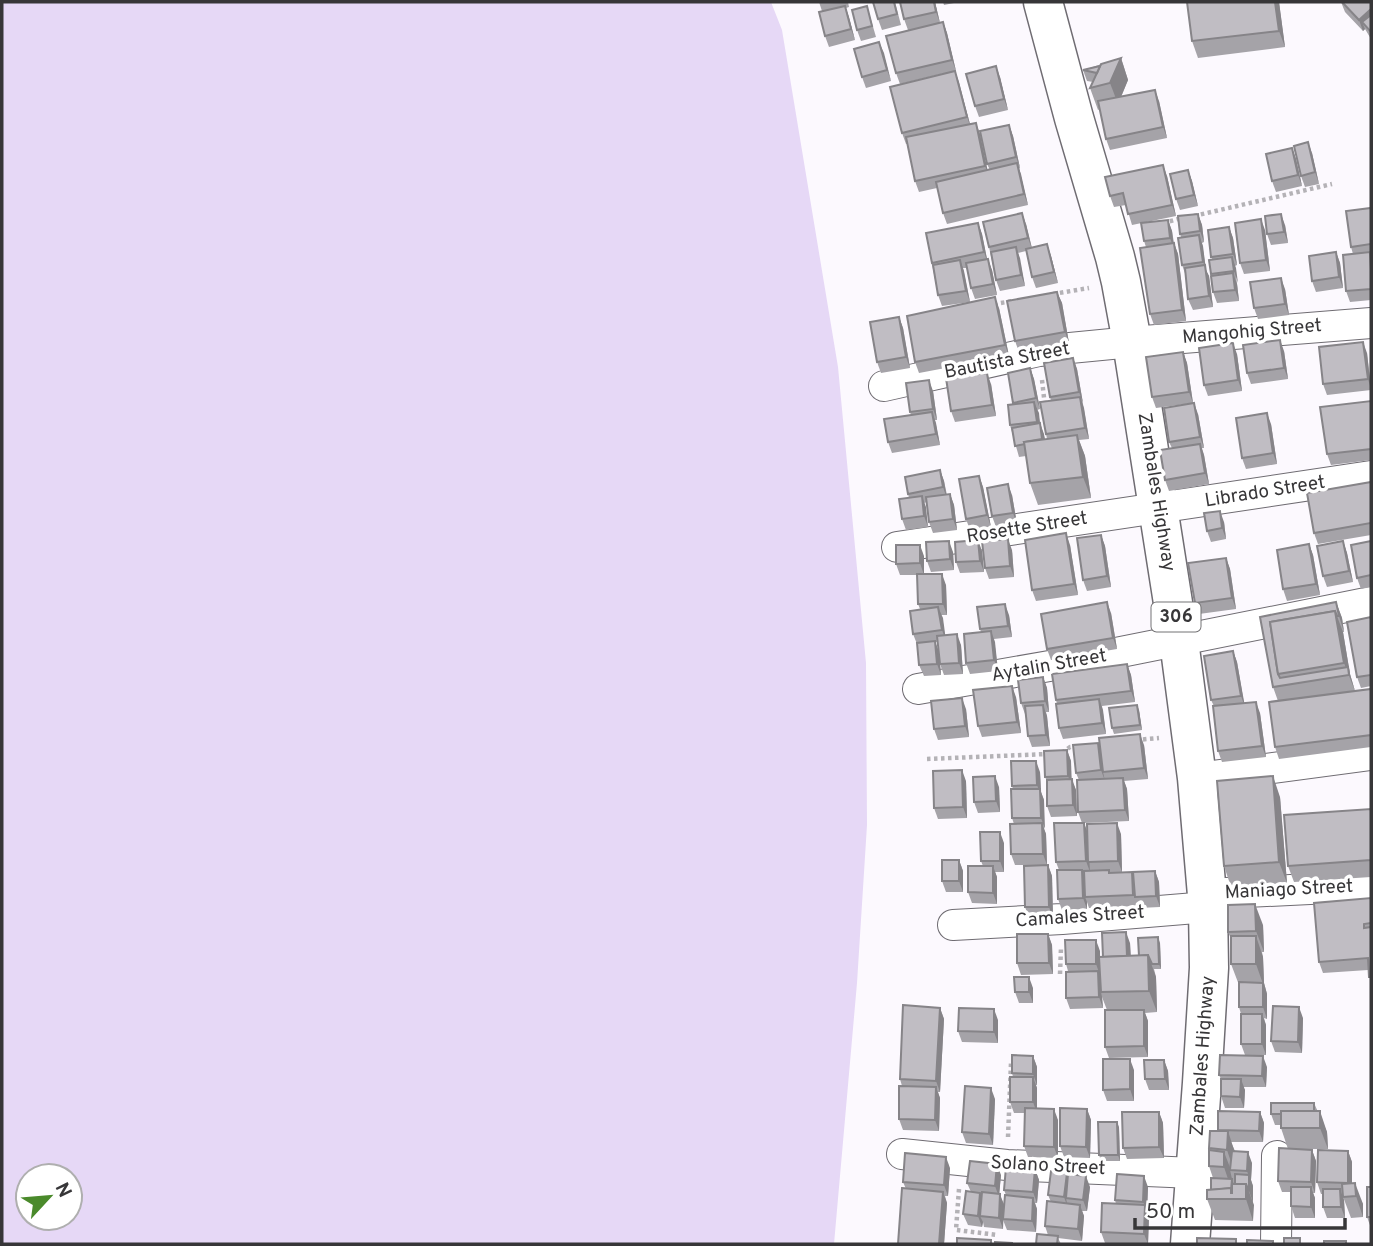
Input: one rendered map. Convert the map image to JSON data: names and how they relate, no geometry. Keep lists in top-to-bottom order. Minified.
{"streets":{"main road":["Zambales Highway","306"],"street":["Mangohig Street","Bautista Street","Librado Street","Rosette Street","Aytalin Street","Maniago Street","Camales Street","Solano Street"]},"crossings":[["Mangohig Street","Bautista Street"],["Mangohig Street","Zambales Highway"],["Bautista Street","Zambales Highway"],["Zambales Highway","Librado Street"],["Zambales Highway","Rosette Street"],["Zambales Highway","Aytalin Street"],["Zambales Highway","Maniago Street"],["Zambales Highway","Camales Street"],["Zambales Highway","Solano Street"],["Librado Street","Rosette Street"],["Maniago Street","Camales Street"]],"scale_bar":"50 m","north":"top right"}
